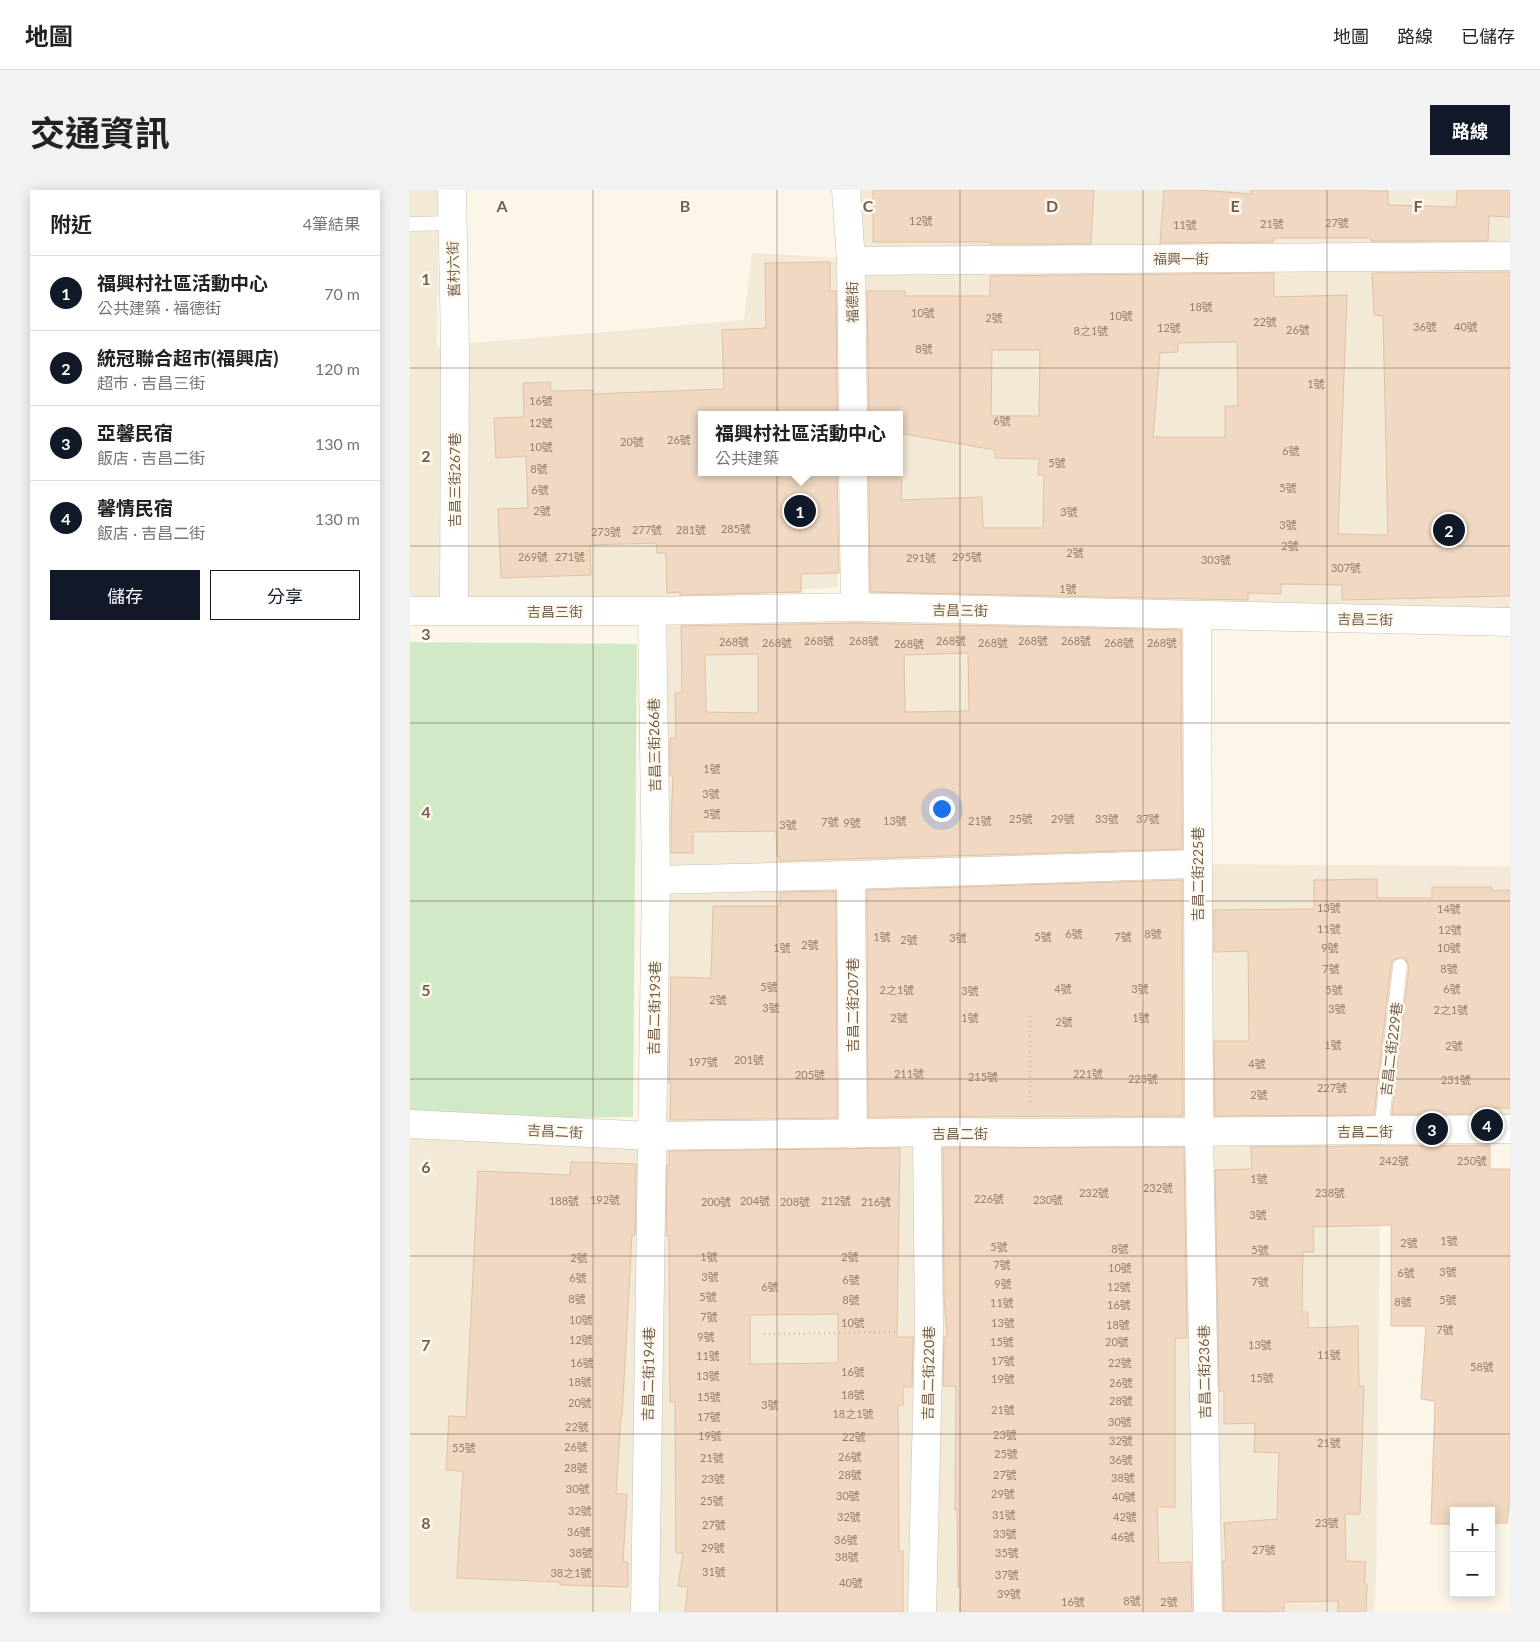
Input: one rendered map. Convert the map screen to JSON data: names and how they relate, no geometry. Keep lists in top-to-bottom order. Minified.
{"streets":{"street":["福興一街","舊村六街","福德街","吉昌三街267巷","吉昌三街","吉昌三街266巷","吉昌二街225巷","吉昌二街207巷","吉昌二街193巷","吉昌二街","吉昌二街236巷","吉昌二街220巷","吉昌二街194巷"],"lane":["吉昌二街229巷"]},"crossings":[["福興一街","福德街"],["舊村六街","吉昌三街267巷"],["吉昌三街267巷","吉昌三街"],["吉昌三街","吉昌三街266巷"],["吉昌三街","吉昌二街225巷"],["吉昌三街266巷","吉昌二街193巷"],["吉昌二街225巷","吉昌二街"],["吉昌二街225巷","吉昌二街236巷"],["吉昌二街207巷","吉昌二街"],["吉昌二街193巷","吉昌二街"],["吉昌二街193巷","吉昌二街194巷"],["吉昌二街229巷","吉昌二街"],["吉昌二街","吉昌二街236巷"],["吉昌二街","吉昌二街220巷"],["吉昌二街","吉昌二街194巷"]],"house_numbers":["12號","27號","21號","11號","18號","10號","10號","2號","22號","36號","40號","12號","26號","8之1號","8號","1號","16號","6號","12號","26號","20號","10號","6號","5號","8號","5號","6號","2號","3號","3號","285號","277號","281號","273號","2號","2號","269號","271號","295號","291號","303號","307號","1號","268號","268號","268號","268號","268號","268號","268號","268號","268號","268號","268號","1號","3號","5號","25號","29號","33號","37號","13號","21號","7號","9號","3號","13號","14號","11號","12號","6號","8號","1號","5號","7號","3號","2號","2號","1號","9號","10號","7號","8號","5號","4號","3號","6號","2之1號","5號","3號","2號","3號","3號","2之1號","2號","1號","1號","2號","1號","2號","201號","197號","4號","211號","221號","205號","215號","223號","231號","227號","2號","242號","250號","1號","232號","232號","238號","226號","192號","230號","188號","204號","212號","200號","208號","216號","3號","1號","2號","5號","8號","5號","1號","2號","2號","7號","10號","3號","6號","3號","6號","6號","7號","9號","6號","12號","5號","8號","8號","5號","8號","11號","16號","7號","10號","10號","13號","18號","7號","9號","12號","15號","20號","13號","11號","11號","17號","16號","22號","58號","16號","13號","15號","19號","18號","26號","18號","15號","28號","20號","3號","21號","18之1號","17號","30號","22號","23號","19號","22號","32號","21號","26號","55號","25號","26號","21號","36號","28號","28號","27號","38號","23號","30號","29號","30號","40號","25號","32號","31號","32號","42號","23號","27號","36號","33號","46號","36號","29號","27號","38號","35號","38號","31號","38之1號","37號","40號","39號","8號","16號","2號"],"page":{"header":"地圖","nav":["地圖","路線","已儲存"],"title":"交通資訊","buttons":["路線",["儲存","分享"]],"heading":["附近","4筆結果"],"list":[{"mark":"1","name":"福興村社區活動中心","note":"公共建築 · 福德街","value":"70 m"},{"mark":"2","name":"統冠聯合超市(福興店)","note":"超市 · 吉昌三街","value":"120 m"},{"mark":"3","name":"亞馨民宿","note":"飯店 · 吉昌二街","value":"130 m"},{"mark":"4","name":"馨情民宿","note":"飯店 · 吉昌二街","value":"130 m"}],"popup":["福興村社區活動中心","公共建築"],"pins":["1","2","4","3"],"map_buttons":["+","−"]},"grid":{"columns":["A","B","C","D","E","F"],"rows":["1","2","3","4","5","6","7","8"]}}
